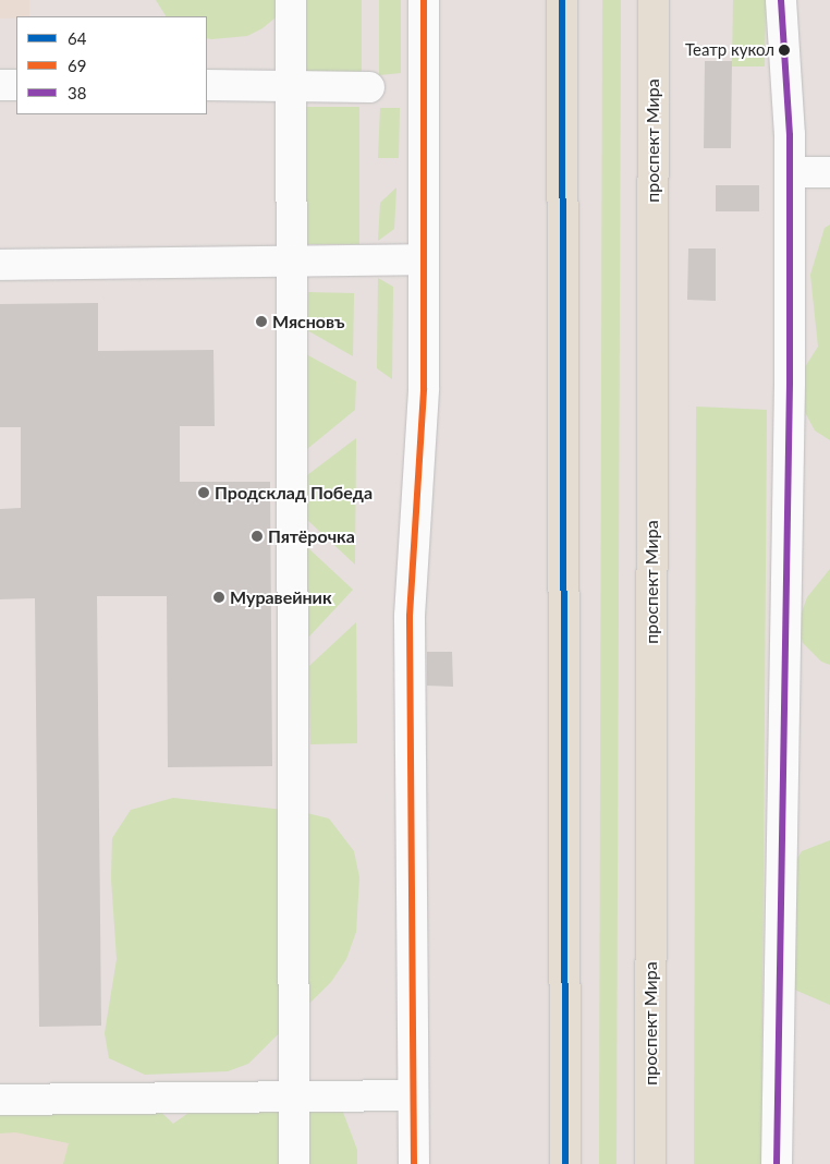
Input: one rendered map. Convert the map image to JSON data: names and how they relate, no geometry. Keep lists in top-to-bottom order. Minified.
{"streets":{"main road":["проспект Мира"]},"places":["Театр кукол","Мясновъ","Продсклад Победа","Пятёрочка","Муравейник"],"lines":["transit line 64","transit line 69","transit line 38"],"legend":["64","69","38"]}
